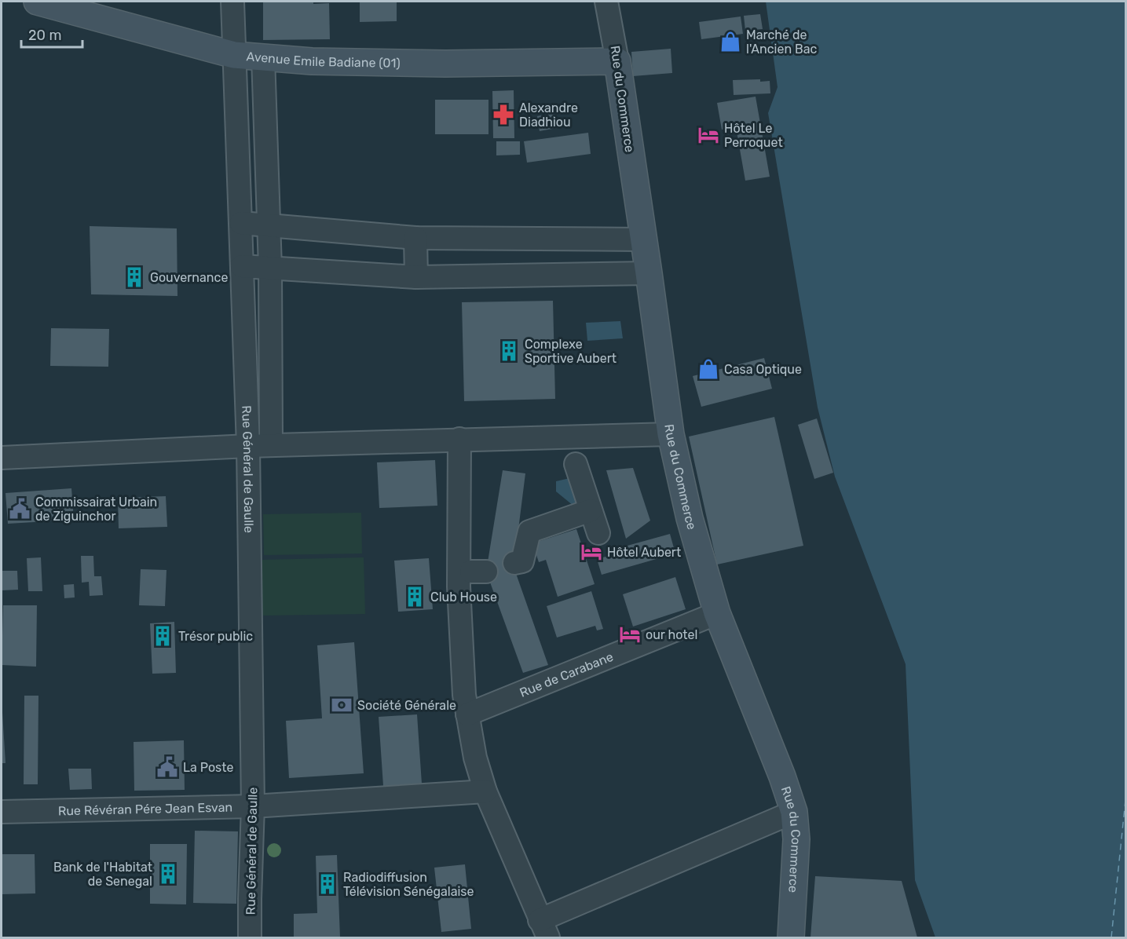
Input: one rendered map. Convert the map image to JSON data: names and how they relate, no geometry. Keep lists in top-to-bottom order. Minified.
{"streets":{"street":["Avenue Emile Badiane (01)","Rue du Commerce","Rue Général de Gaulle","Rue de Carabane","Rue Révéran Pére Jean Esvan"]},"crossings":[["Avenue Emile Badiane (01)","Rue du Commerce"],["Avenue Emile Badiane (01)","Rue Général de Gaulle"],["Rue du Commerce","Rue de Carabane"],["Rue Général de Gaulle","Rue Révéran Pére Jean Esvan"]],"places":{"shop":["Marché de l'Ancien Bac","Casa Optique"],"pharmacy":["Alexandre Diadhiou"],"hotel":["Hôtel Le Perroquet","Hôtel Aubert","our hotel"],"building":["Gouvernance","Complexe Sportive Aubert","Club House","Trésor public","Bank de l'Habitat de Senegal","Radiodiffusion Télévision Sénégalaise"],"public building":["Commissairat Urbain de Ziguinchor","La Poste"],"bank":["Société Générale"]},"scale_bar":"20 m"}
